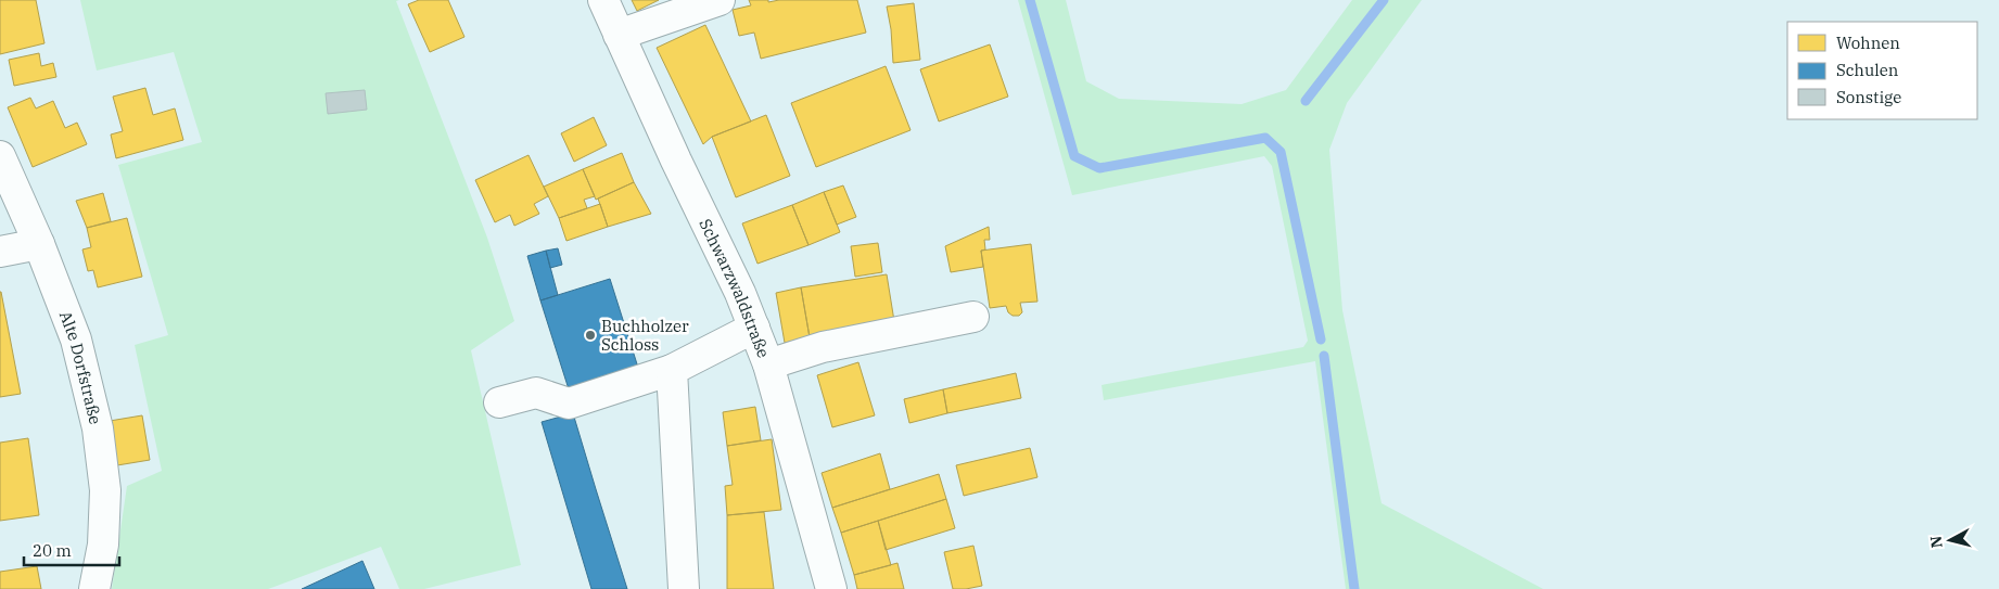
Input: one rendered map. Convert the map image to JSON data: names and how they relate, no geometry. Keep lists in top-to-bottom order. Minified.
{"streets":{"street":["Schwarzwaldstraße","Alte Dorfstraße"]},"places":["Buchholzer Schloss"],"legend":["Wohnen","Schulen","Sonstige"],"scale_bar":"20 m","north":"left"}
